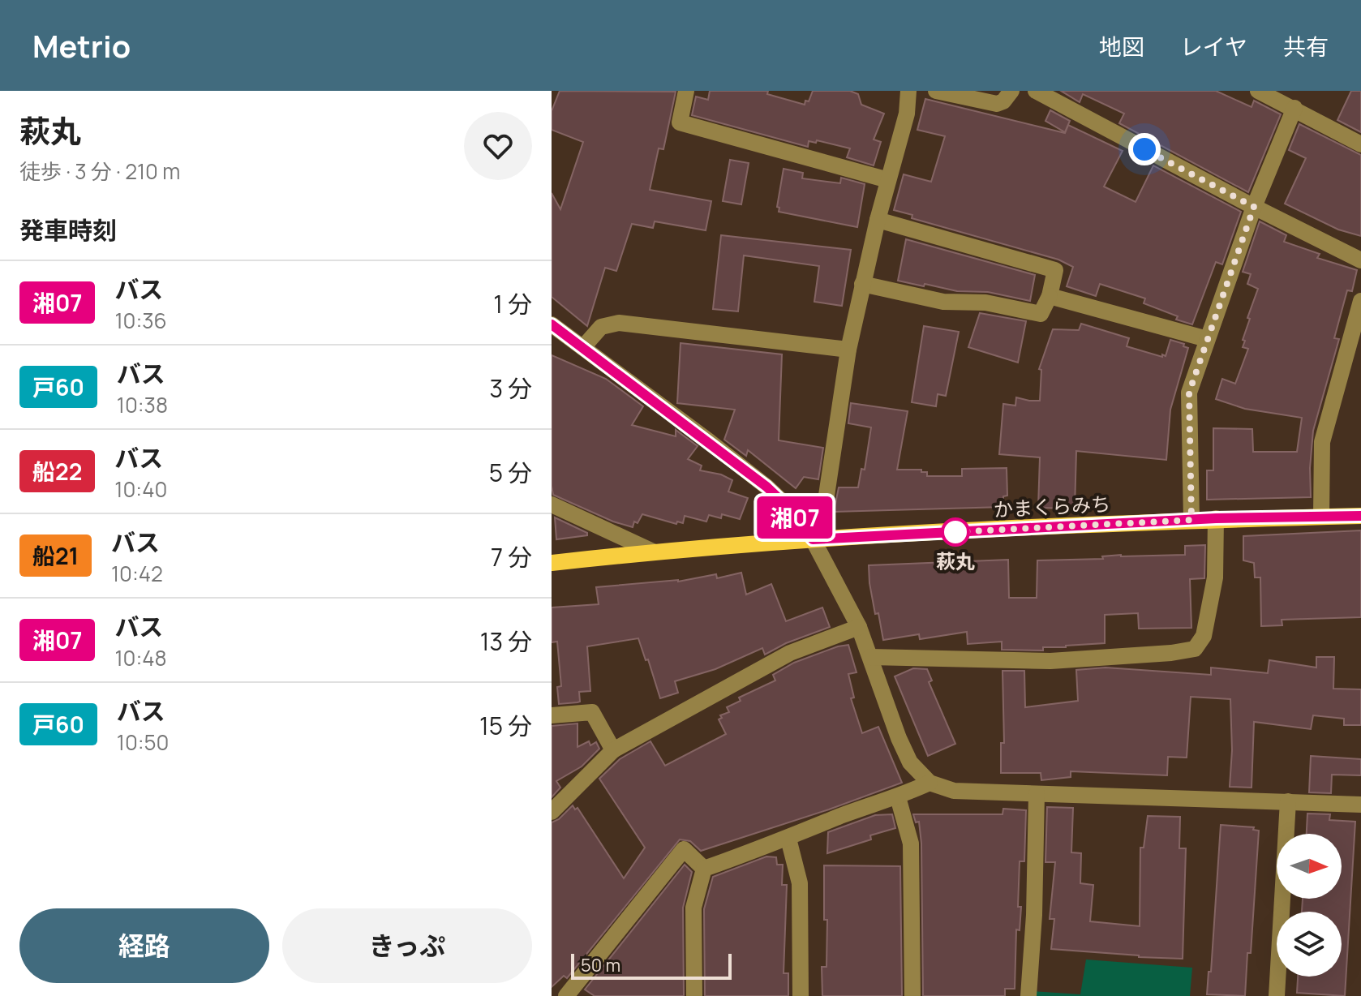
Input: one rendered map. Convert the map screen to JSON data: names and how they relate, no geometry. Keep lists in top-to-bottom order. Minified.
{"streets":{"main road":["かまくらみち"]},"places":["萩丸"],"lines":["bus line 湘07"],"scale_bar":"50 m","north":"right","page":{"header":"Metrio","nav":["地図","レイヤ","共有"],"heading":[["萩丸","徒歩 · 3 分 · 210 m"],"発車時刻"],"on_map":"湘07","list":[{"mark":"湘07","name":"バス","note":"10:36","value":"1 分"},{"mark":"戸60","name":"バス","note":"10:38","value":"3 分"},{"mark":"船22","name":"バス","note":"10:40","value":"5 分"},{"mark":"船21","name":"バス","note":"10:42","value":"7 分"},{"mark":"湘07","name":"バス","note":"10:48","value":"13 分"},{"mark":"戸60","name":"バス","note":"10:50","value":"15 分"}],"buttons":["経路","きっぷ"],"scale":"50 m"}}
